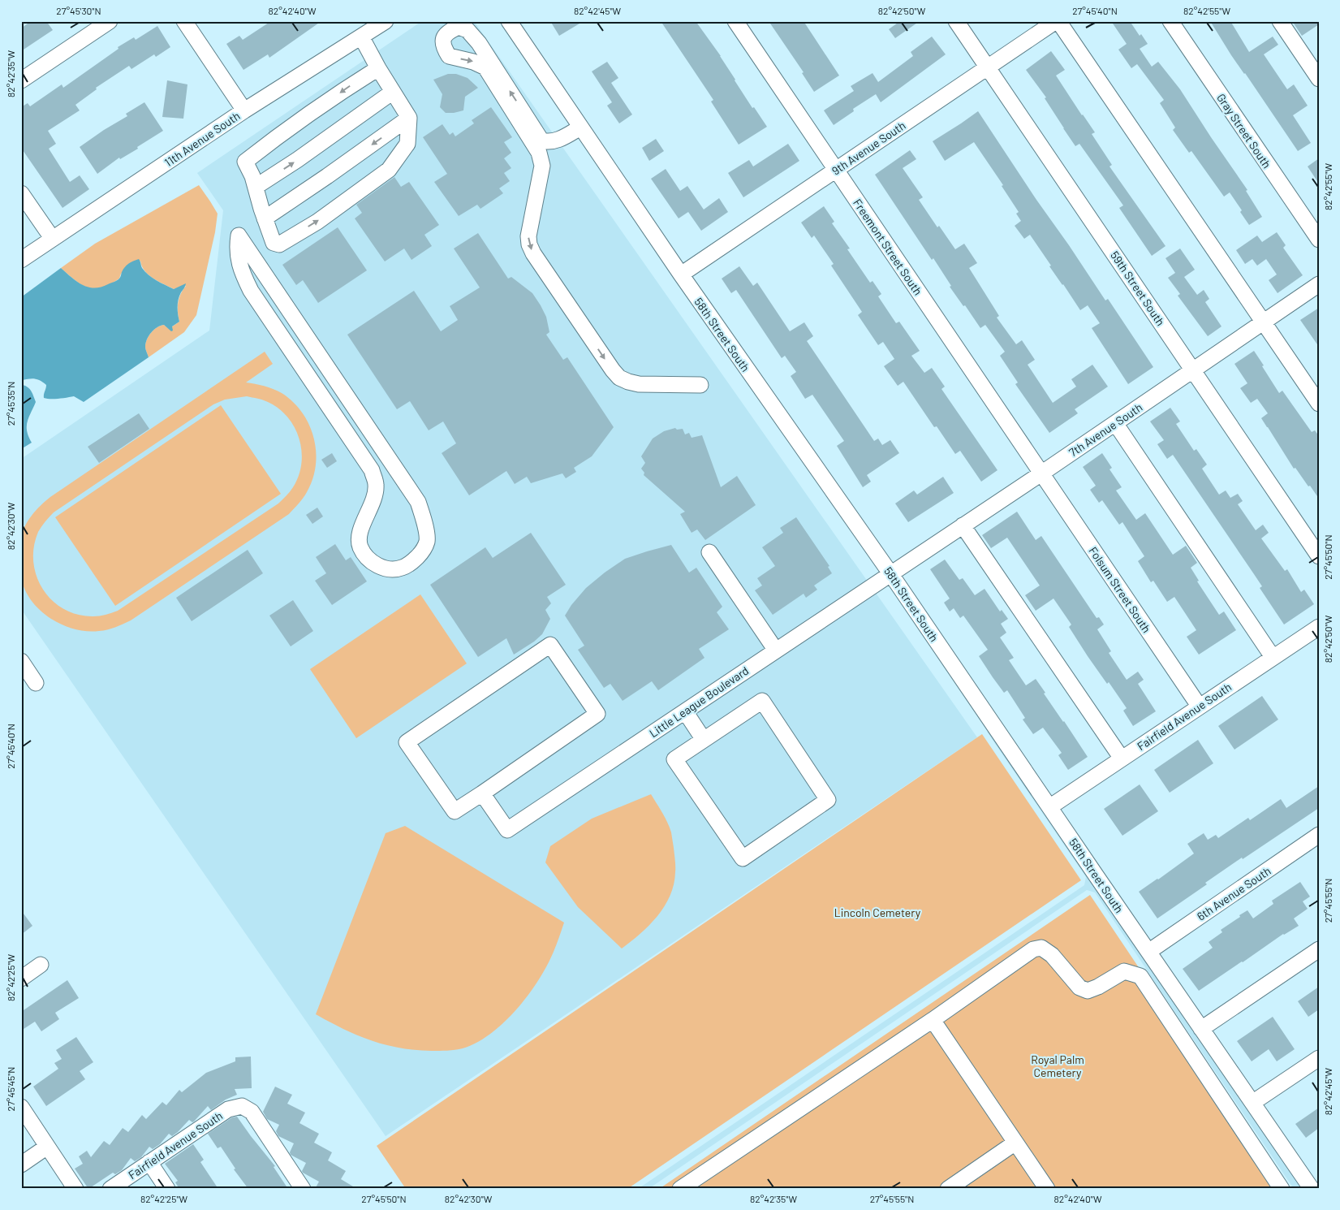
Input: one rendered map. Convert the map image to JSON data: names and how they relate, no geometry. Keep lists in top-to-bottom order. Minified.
{"streets":{"street":["Gray Street South","11th Avenue South","9th Avenue South","Freemont Street South","59th Street South","58th Street South","7th Avenue South","Folsum Street South","Little League Boulevard","Fairfield Avenue South","6th Avenue South"]},"crossings":[["9th Avenue South","Freemont Street South"],["9th Avenue South","59th Street South"],["9th Avenue South","58th Street South"],["Freemont Street South","7th Avenue South"],["Freemont Street South","Folsum Street South"],["59th Street South","7th Avenue South"],["58th Street South","7th Avenue South"],["58th Street South","Little League Boulevard"],["58th Street South","Fairfield Avenue South"],["58th Street South","6th Avenue South"],["7th Avenue South","Folsum Street South"],["7th Avenue South","Little League Boulevard"],["Folsum Street South","Fairfield Avenue South"]],"parks":["Lincoln Cemetery","Royal Palm Cemetery"],"coordinates":["27°45'30\"N","82°42'40\"W","82°42'45\"W","82°42'50\"W","27°45'40\"N","82°42'55\"W","82°42'35\"W","27°45'35\"N","82°42'30\"W","27°45'50\"N","27°45'55\"N","82°42'25\"W","27°45'45\"N"]}
